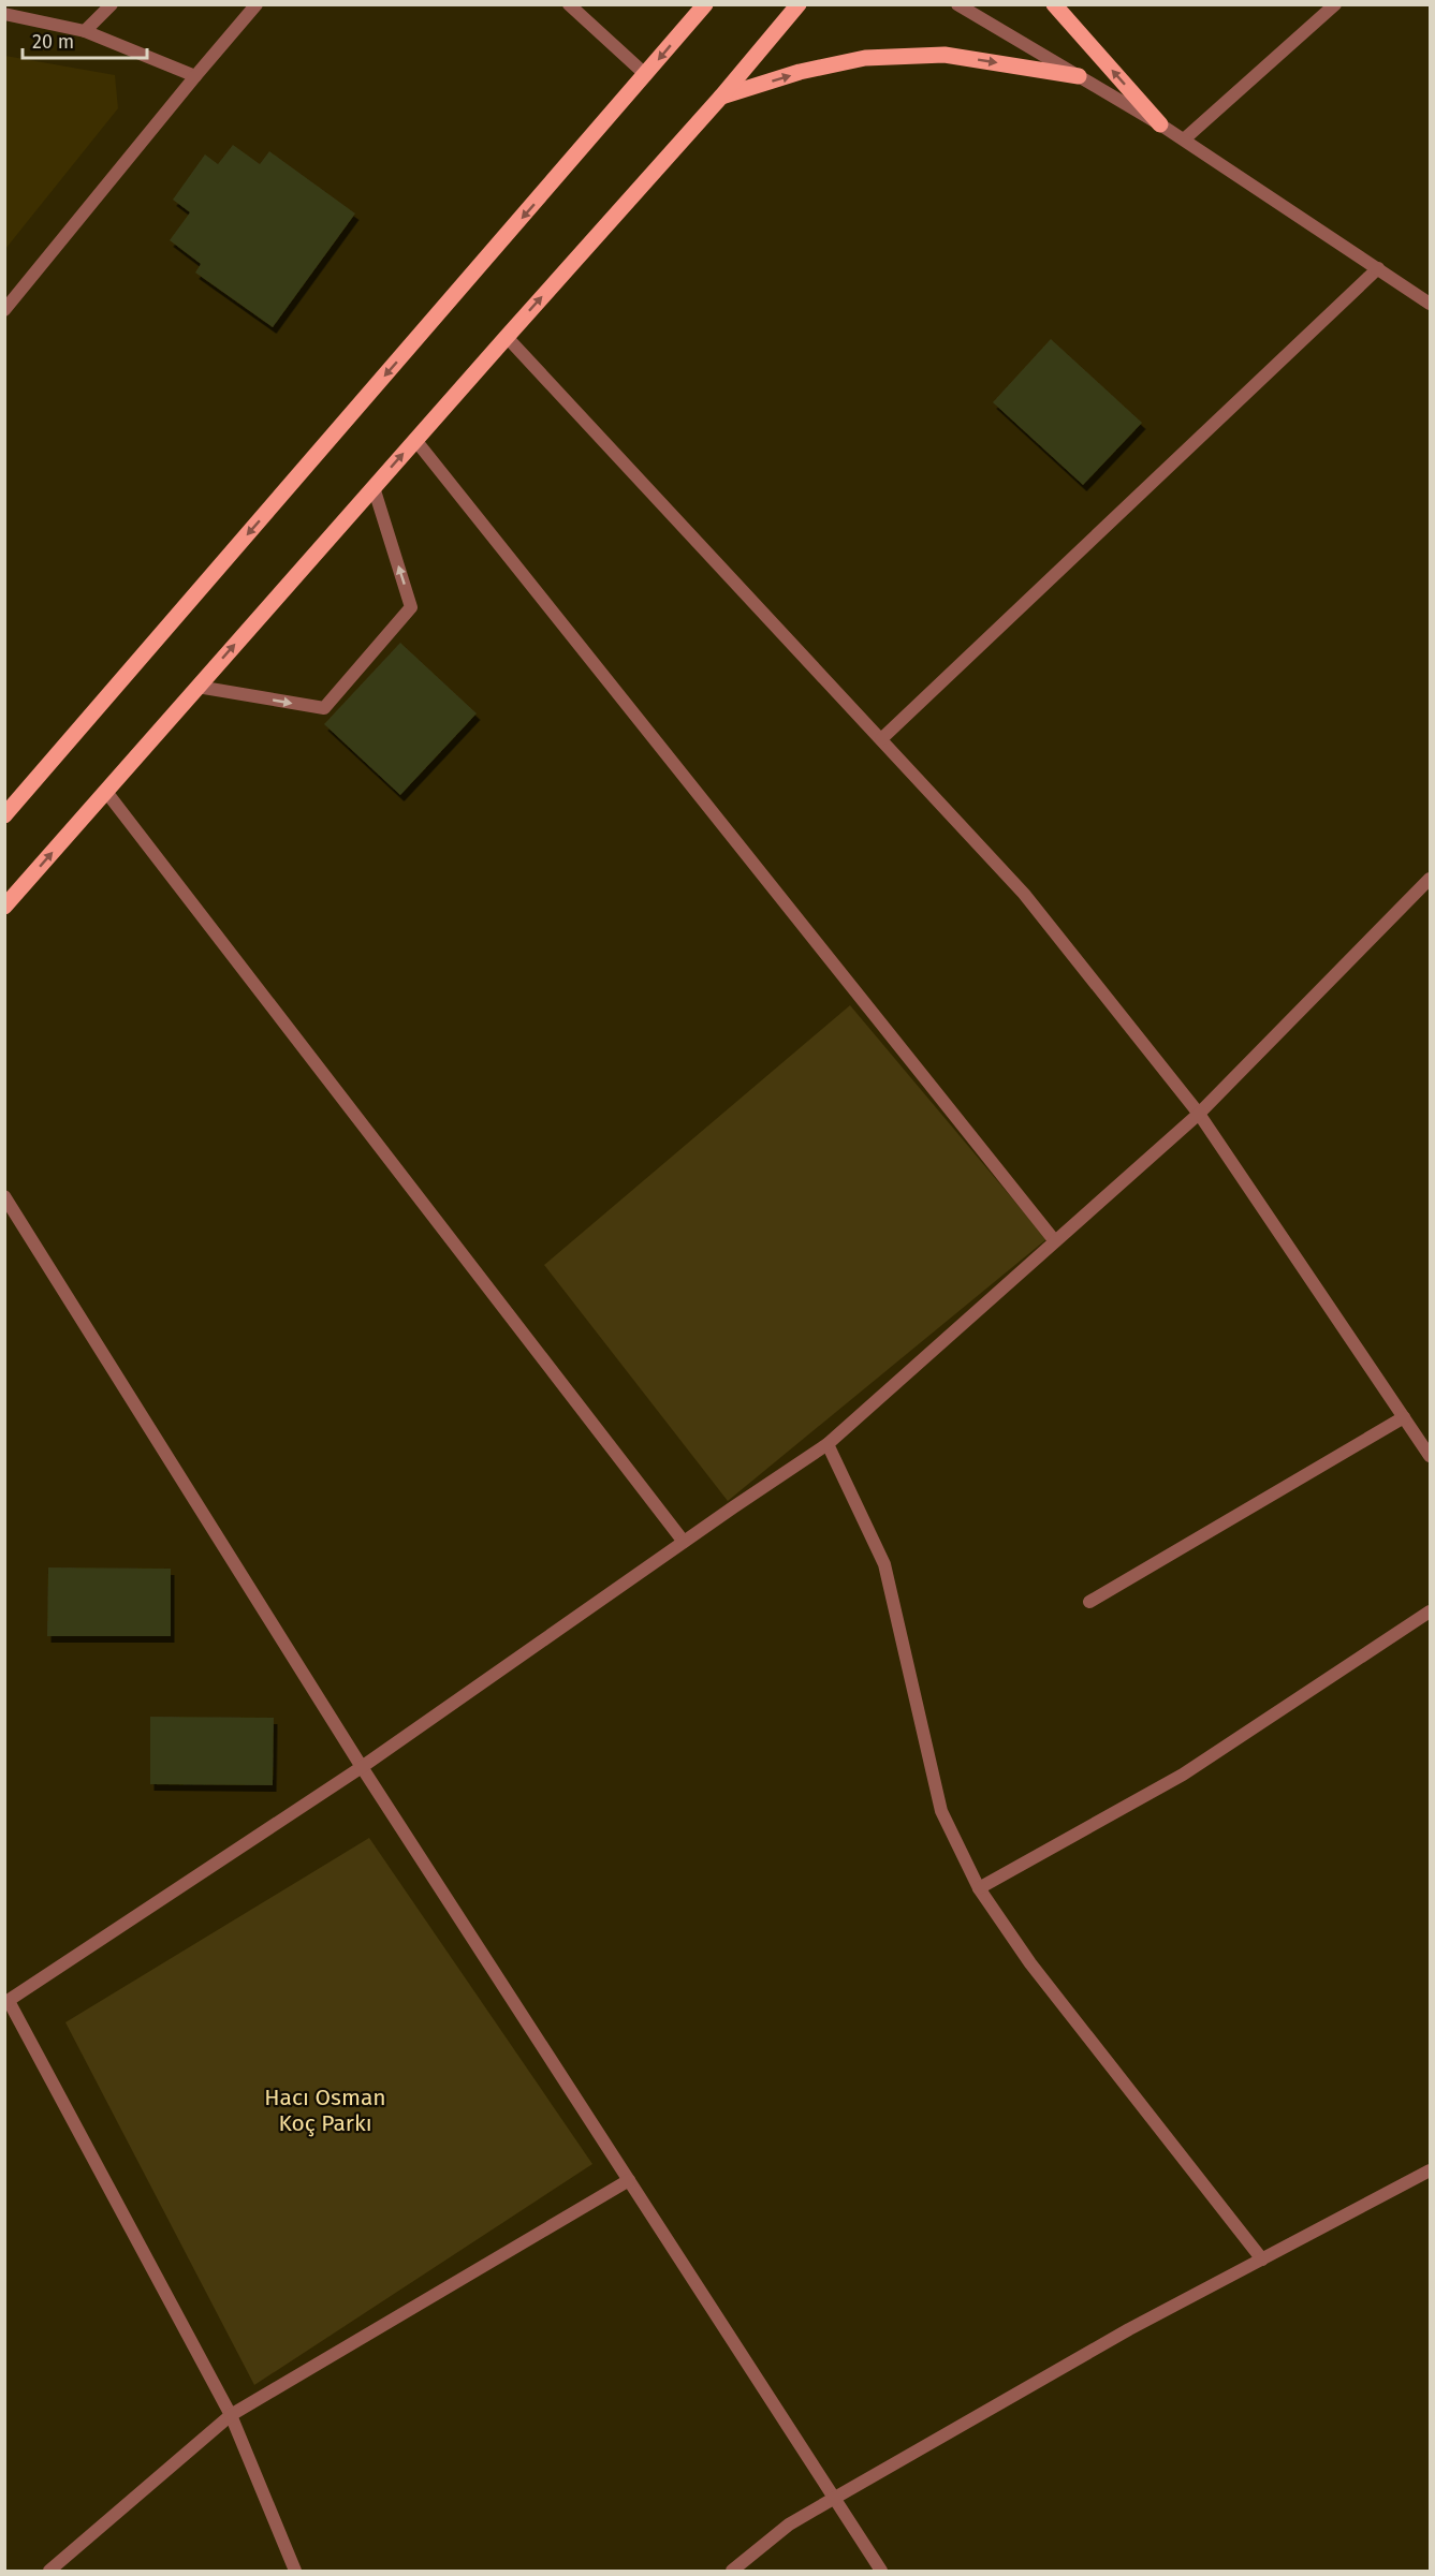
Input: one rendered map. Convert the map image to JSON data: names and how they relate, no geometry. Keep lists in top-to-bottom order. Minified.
{"parks":["Hacı Osman Koç Parkı"],"scale_bar":"20 m"}
